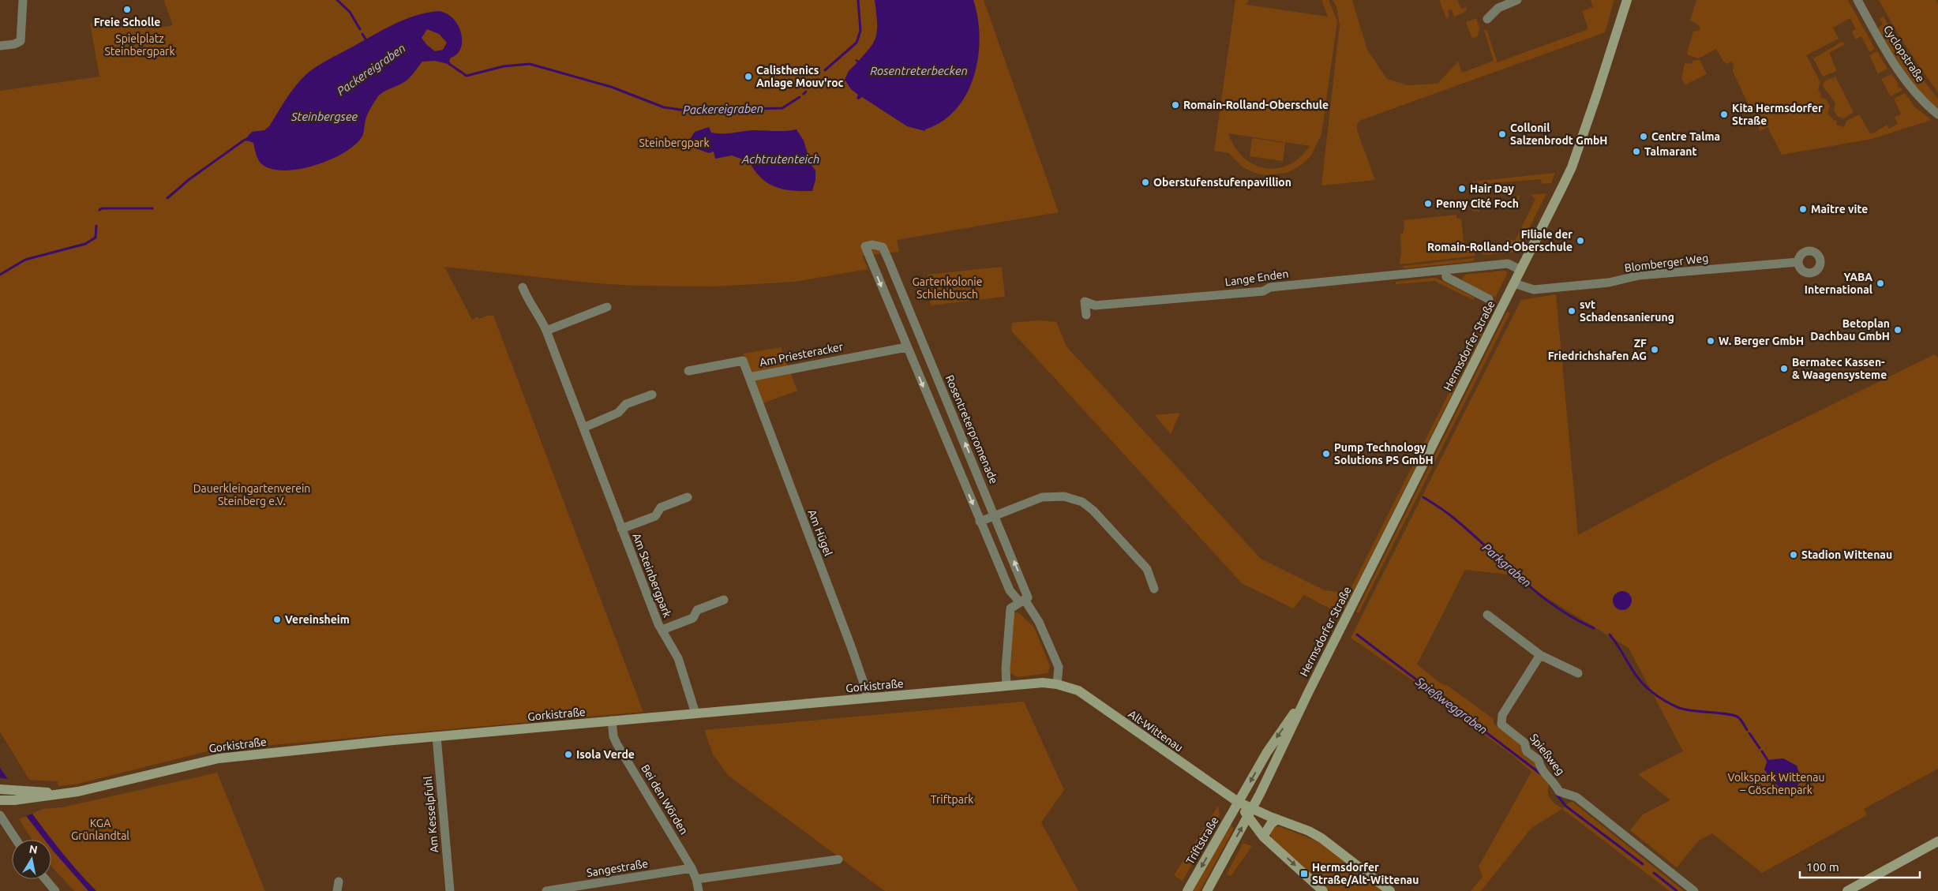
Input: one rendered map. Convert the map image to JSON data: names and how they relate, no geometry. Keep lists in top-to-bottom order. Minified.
{"streets":{"main road":["Hermsdorfer Straße","Gorkistraße","Alt-Wittenau","Triftstraße"],"street":["Cyclopstraße","Blomberger Weg","Lange Enden","Am Priesteracker","Rosentreterpromenade","Am Hügel","Am Steinbergpark","Spießweg","Bei den Wörden","Am Kesselpfuhl","Sangestraße"]},"crossings":[["Blomberger Weg","Hermsdorfer Straße"],["Lange Enden","Hermsdorfer Straße"],["Hermsdorfer Straße","Alt-Wittenau"],["Hermsdorfer Straße","Triftstraße"],["Am Priesteracker","Rosentreterpromenade"],["Am Priesteracker","Am Hügel"],["Rosentreterpromenade","Gorkistraße"],["Rosentreterpromenade","Alt-Wittenau"],["Am Hügel","Gorkistraße"],["Am Steinbergpark","Gorkistraße"],["Gorkistraße","Alt-Wittenau"],["Gorkistraße","Bei den Wörden"],["Gorkistraße","Am Kesselpfuhl"],["Alt-Wittenau","Triftstraße"],["Bei den Wörden","Sangestraße"]],"water":["Packereigraben","Rosentreterbecken","Steinbergsee","Achtrutenteich","Parkgraben","Spießweggraben"],"parks":["Spielplatz Steinbergpark","Steinbergpark","Gartenkolonie Schlehbusch","Dauerkleingartenverein Steinberg e.V.","Volkspark Wittenau – Göschenpark","Triftpark","KGA Grünlandtal"],"places":{"other":["Freie Scholle","Calisthenics Anlage Mouv'roc","Romain-Rolland-Oberschule","Kita Hermsdorfer Straße","Collonil Salzenbrodt GmbH","Centre Talma","Talmarant","Oberstufenstufenpavillion","Hair Day","Penny Cité Foch","Maître vite","Filiale der Romain-Rolland-Oberschule","YABA International","svt Schadensanierung","Betoplan Dachbau GmbH","W. Berger GmbH","ZF Friedrichshafen AG","Bermatec Kassen- & Waagensysteme","Pump Technology Solutions PS GmbH","Stadion Wittenau","Vereinsheim","Isola Verde"],"transit":["Hermsdorfer Straße/Alt-Wittenau"]},"scale_bar":"100 m","north":"top"}
